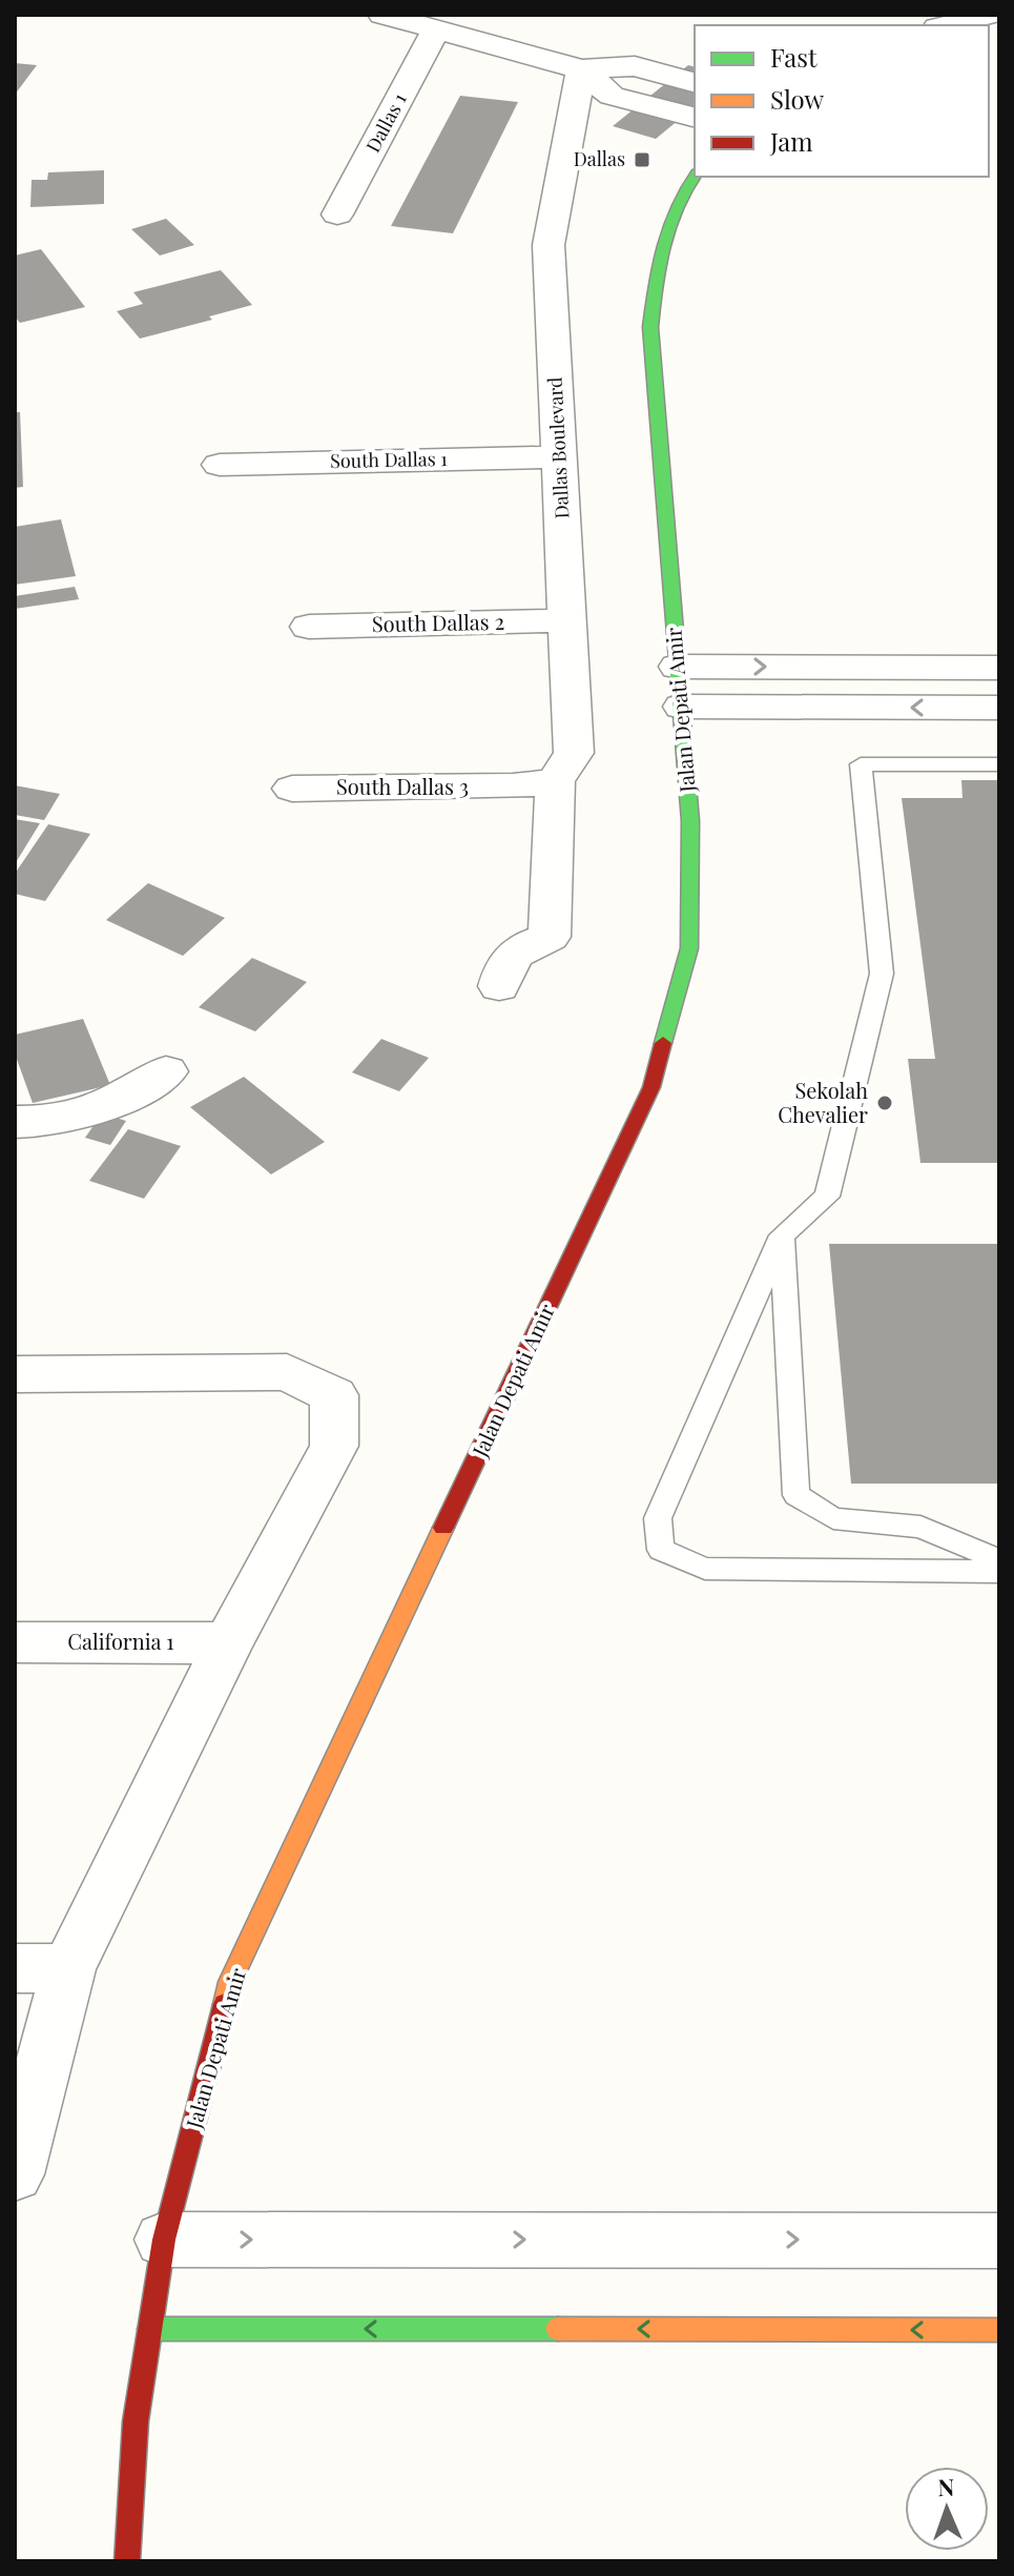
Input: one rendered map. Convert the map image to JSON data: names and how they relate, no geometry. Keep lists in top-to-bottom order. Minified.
{"streets":{"street":["Dallas 1","Dallas Boulevard","South Dallas 1","South Dallas 2","Jalan Depati Amir","South Dallas 3","California 1"]},"crossings":[["Dallas Boulevard","South Dallas 1"],["Dallas Boulevard","South Dallas 2"],["Dallas Boulevard","South Dallas 3"]],"places":{"transit":["Dallas"],"other":["Sekolah Chevalier"]},"legend":["Fast","Slow","Jam"],"north":"top"}
